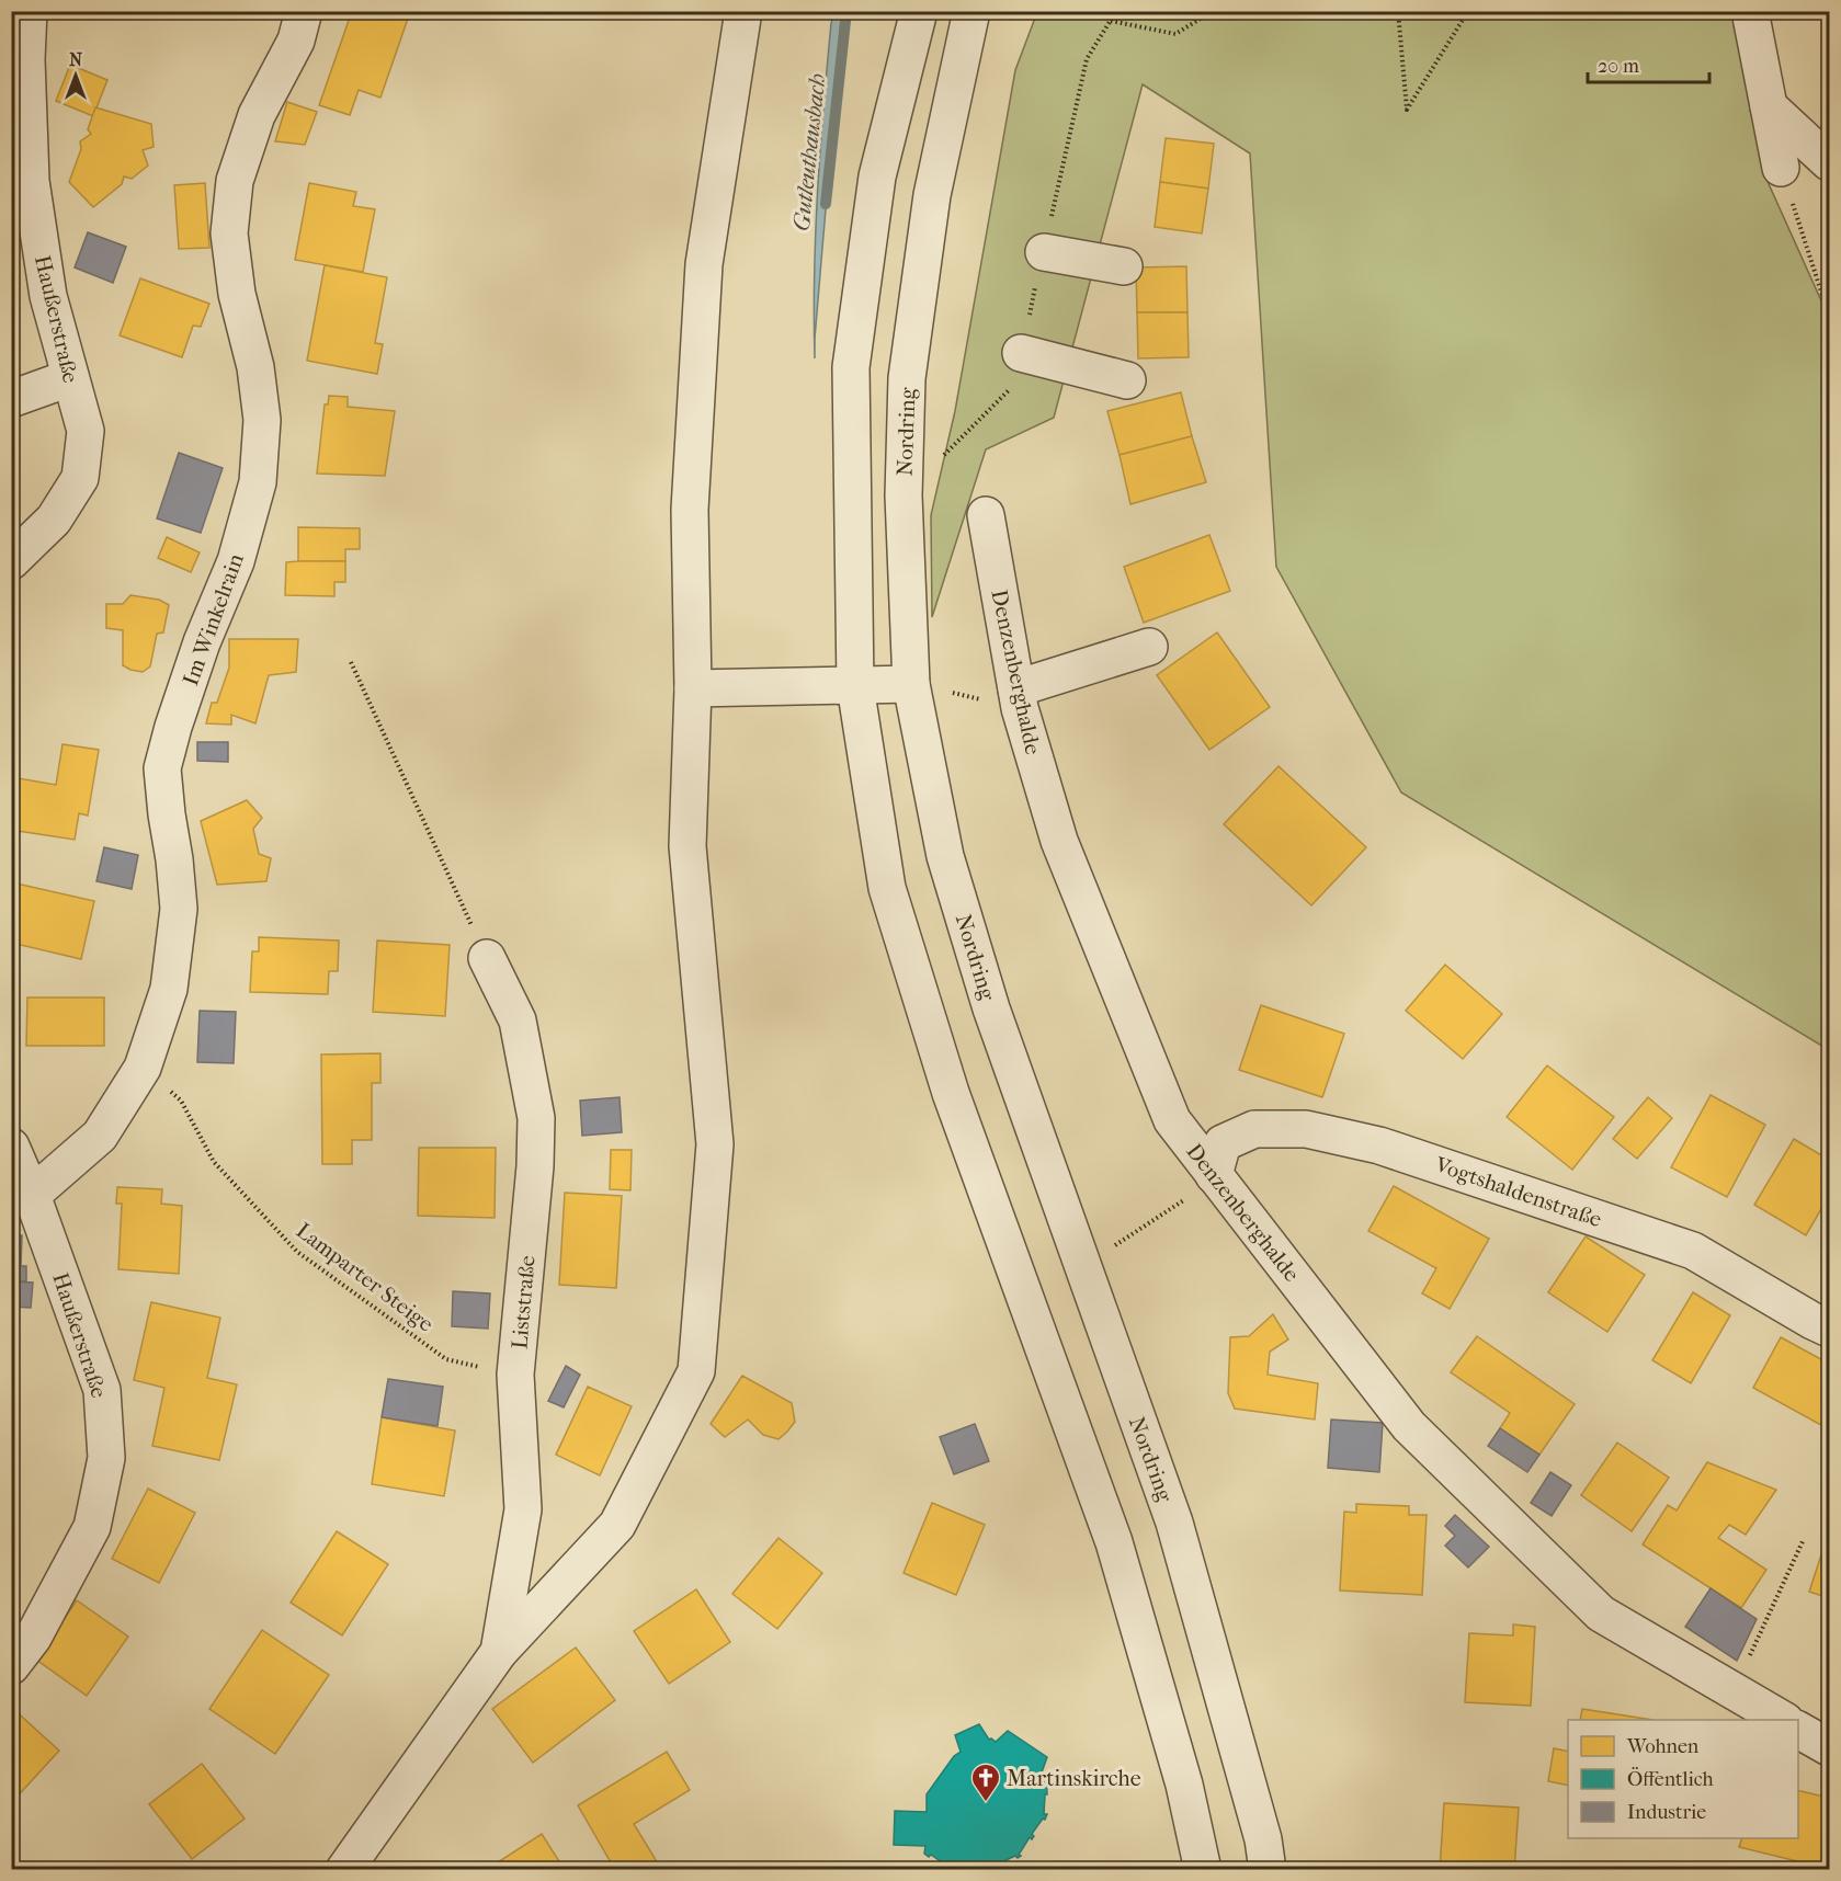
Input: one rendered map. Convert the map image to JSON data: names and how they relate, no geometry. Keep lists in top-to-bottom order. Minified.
{"streets":{"street":["Haußerstraße","Nordring","Im Winkelrain","Denzenberghalde","Vogtshaldenstraße","Liststraße"],"path":["Lamparter Steige"]},"crossings":[["Haußerstraße","Im Winkelrain"],["Im Winkelrain","Lamparter Steige"],["Denzenberghalde","Vogtshaldenstraße"]],"water":["Gutleuthausbach"],"places":{"church":["Martinskirche"]},"legend":["Wohnen","Öffentlich","Industrie"],"scale_bar":"20 m","north":"top"}
